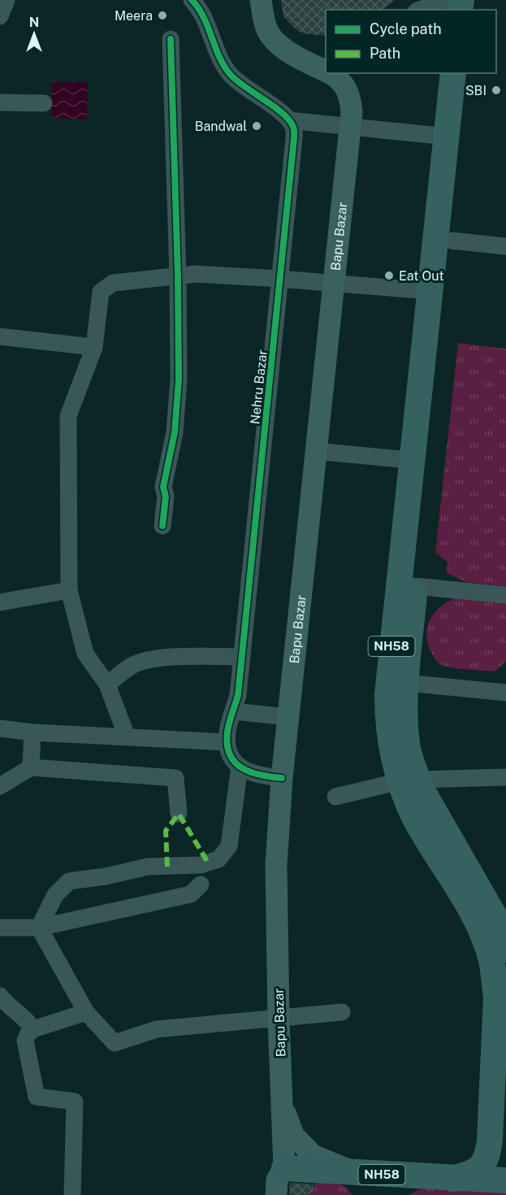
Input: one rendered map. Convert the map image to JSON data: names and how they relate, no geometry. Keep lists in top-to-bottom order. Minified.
{"streets":{"highway":["NH58"],"main road":["Bapu Bazar"],"street":["Nehru Bazar"]},"crossings":[["Bapu Bazar","NH58"]],"places":["Meera","SBI","Bandwal","Eat Out"],"legend":["Cycle path","Path"],"north":"top"}
